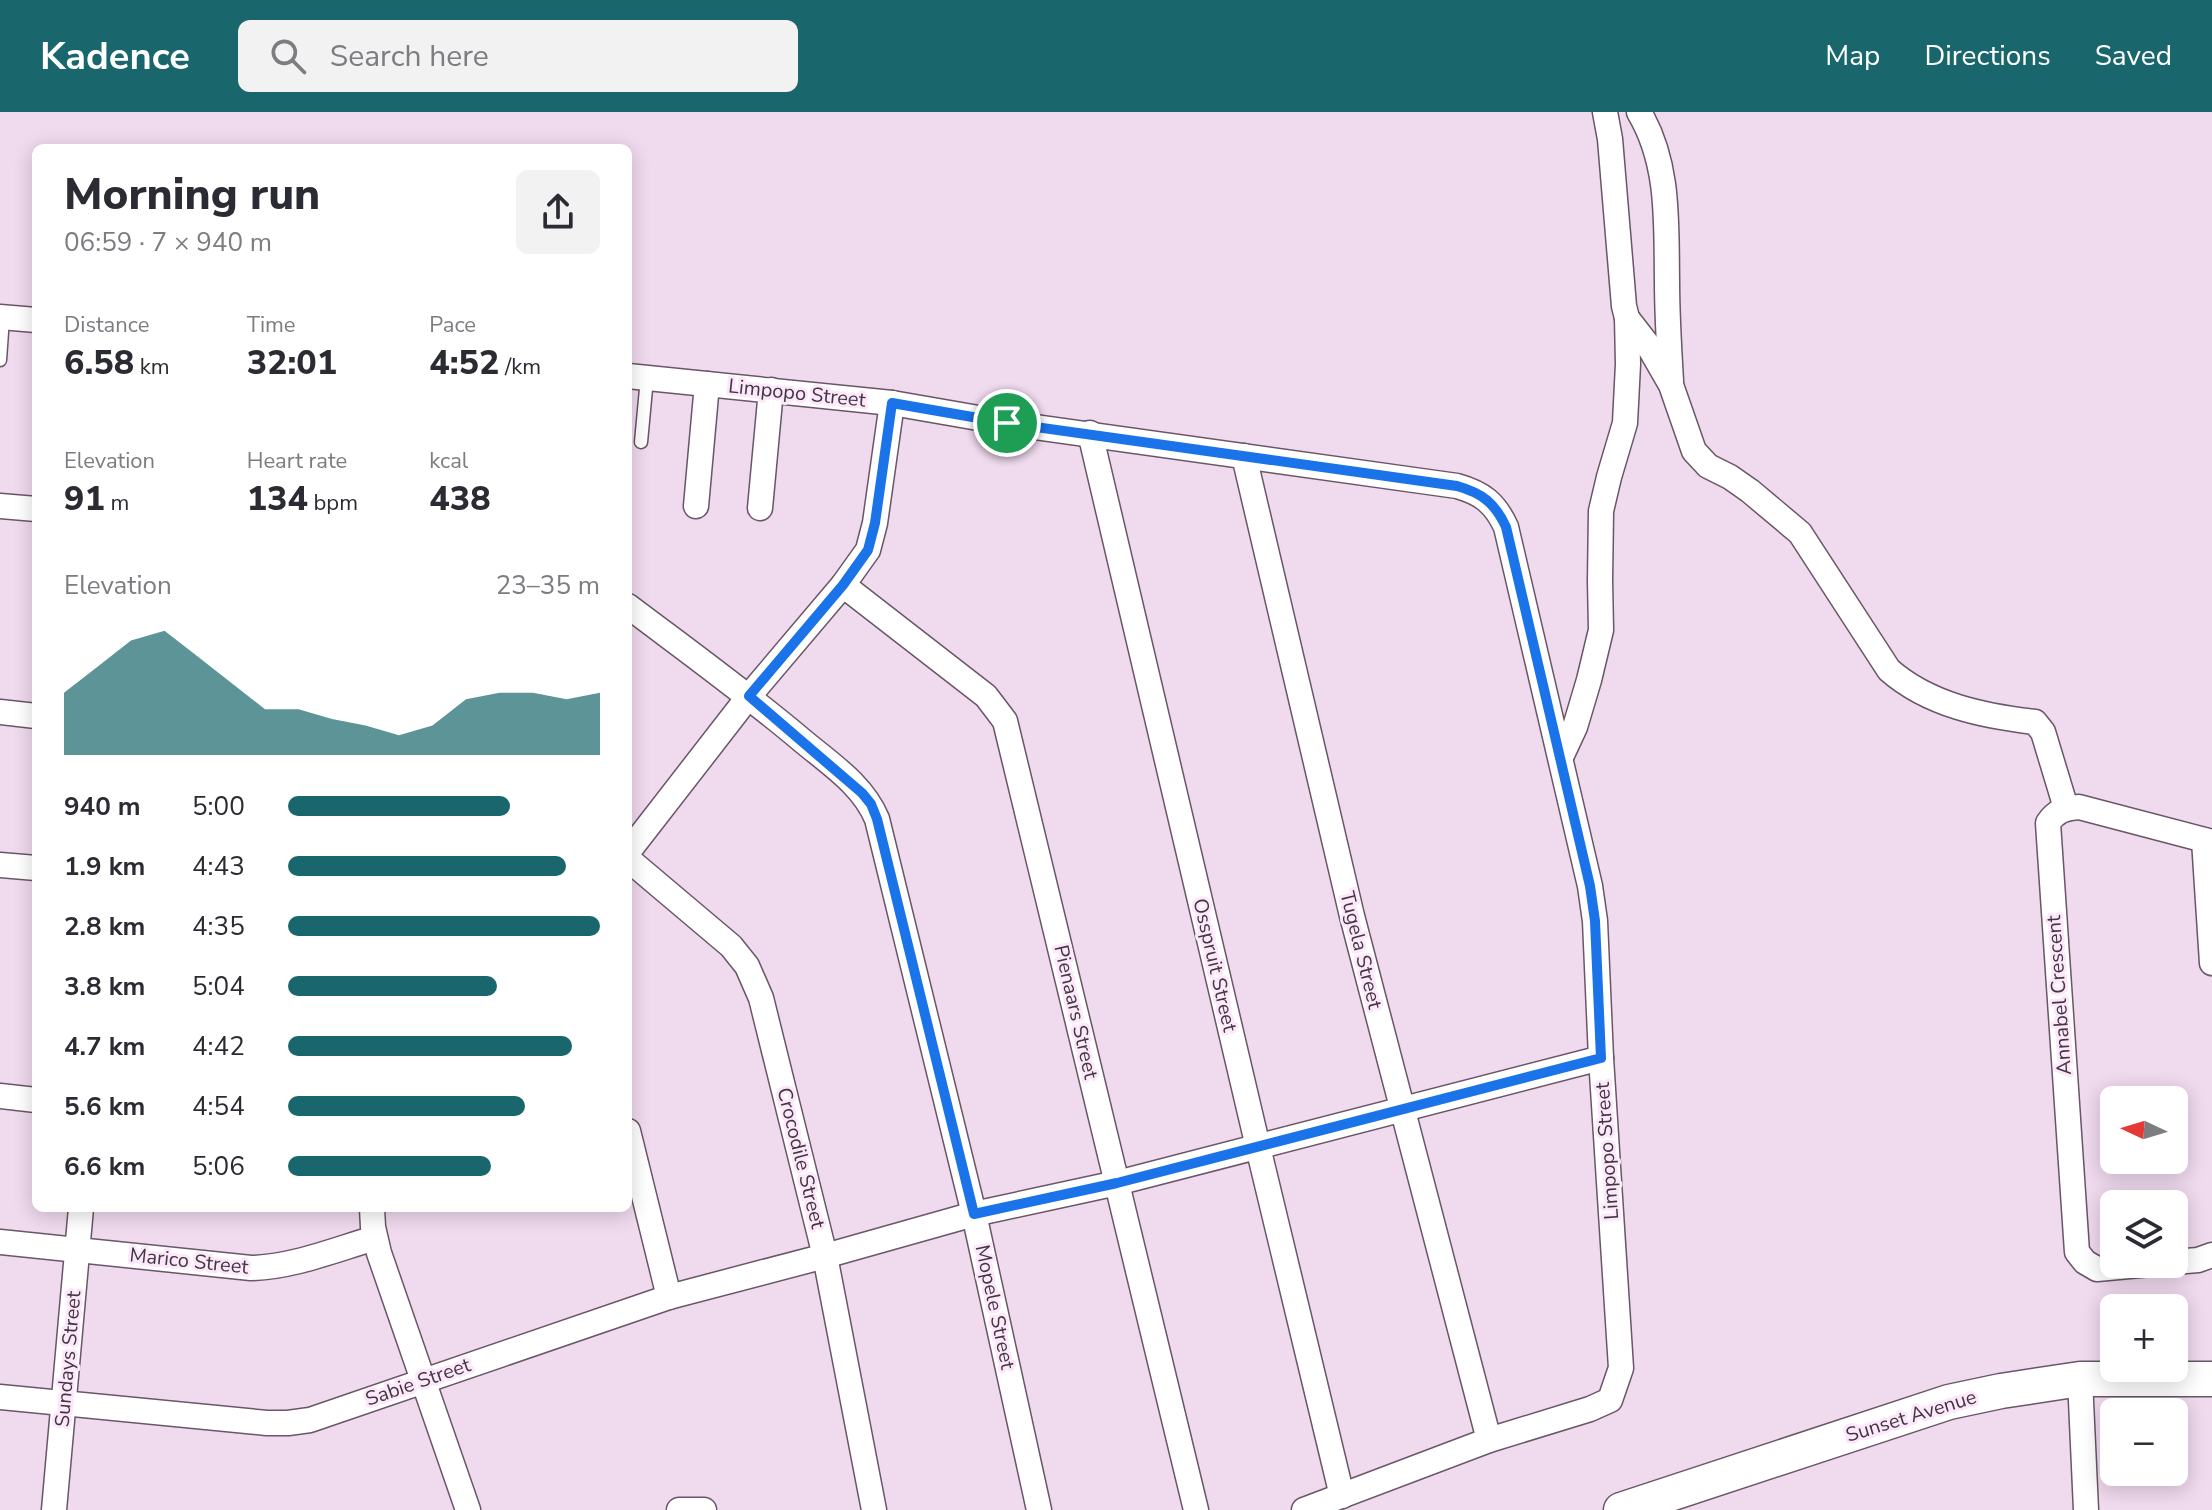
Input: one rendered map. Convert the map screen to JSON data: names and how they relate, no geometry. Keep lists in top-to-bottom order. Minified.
{"streets":{"street":["Limpopo Street","Tugela Street","Osspruit Street","Annabel Crescent","Pienaars Street","Crocodile Street","Marico Street","Mopele Street","Sundays Street","Sabie Street","Sunset Avenue"]},"crossings":[["Limpopo Street","Tugela Street"],["Limpopo Street","Osspruit Street"],["Limpopo Street","Sabie Street"],["Tugela Street","Sabie Street"],["Osspruit Street","Sabie Street"],["Pienaars Street","Sabie Street"],["Crocodile Street","Sabie Street"],["Marico Street","Sundays Street"],["Mopele Street","Sabie Street"],["Sundays Street","Sabie Street"]],"north":"left","page":{"header":"Kadence","search":"Search here","nav":["Map","Directions","Saved"],"heading":["Morning run","06:59 · 7 × 940 m"],"stats":[["Distance","6.58 km"],["Time","32:01"],["Pace","4:52 /km"],["Elevation","91 m"],["Heart rate","134 bpm"],["kcal","438"]],"chart":["Elevation","23–35 m"],"list":[{"name":"940 m","note":"5:00"},{"name":"1.9 km","note":"4:43"},{"name":"2.8 km","note":"4:35"},{"name":"3.8 km","note":"5:04"},{"name":"4.7 km","note":"4:42"},{"name":"5.6 km","note":"4:54"},{"name":"6.6 km","note":"5:06"}],"map_buttons":["+","−"]}}
